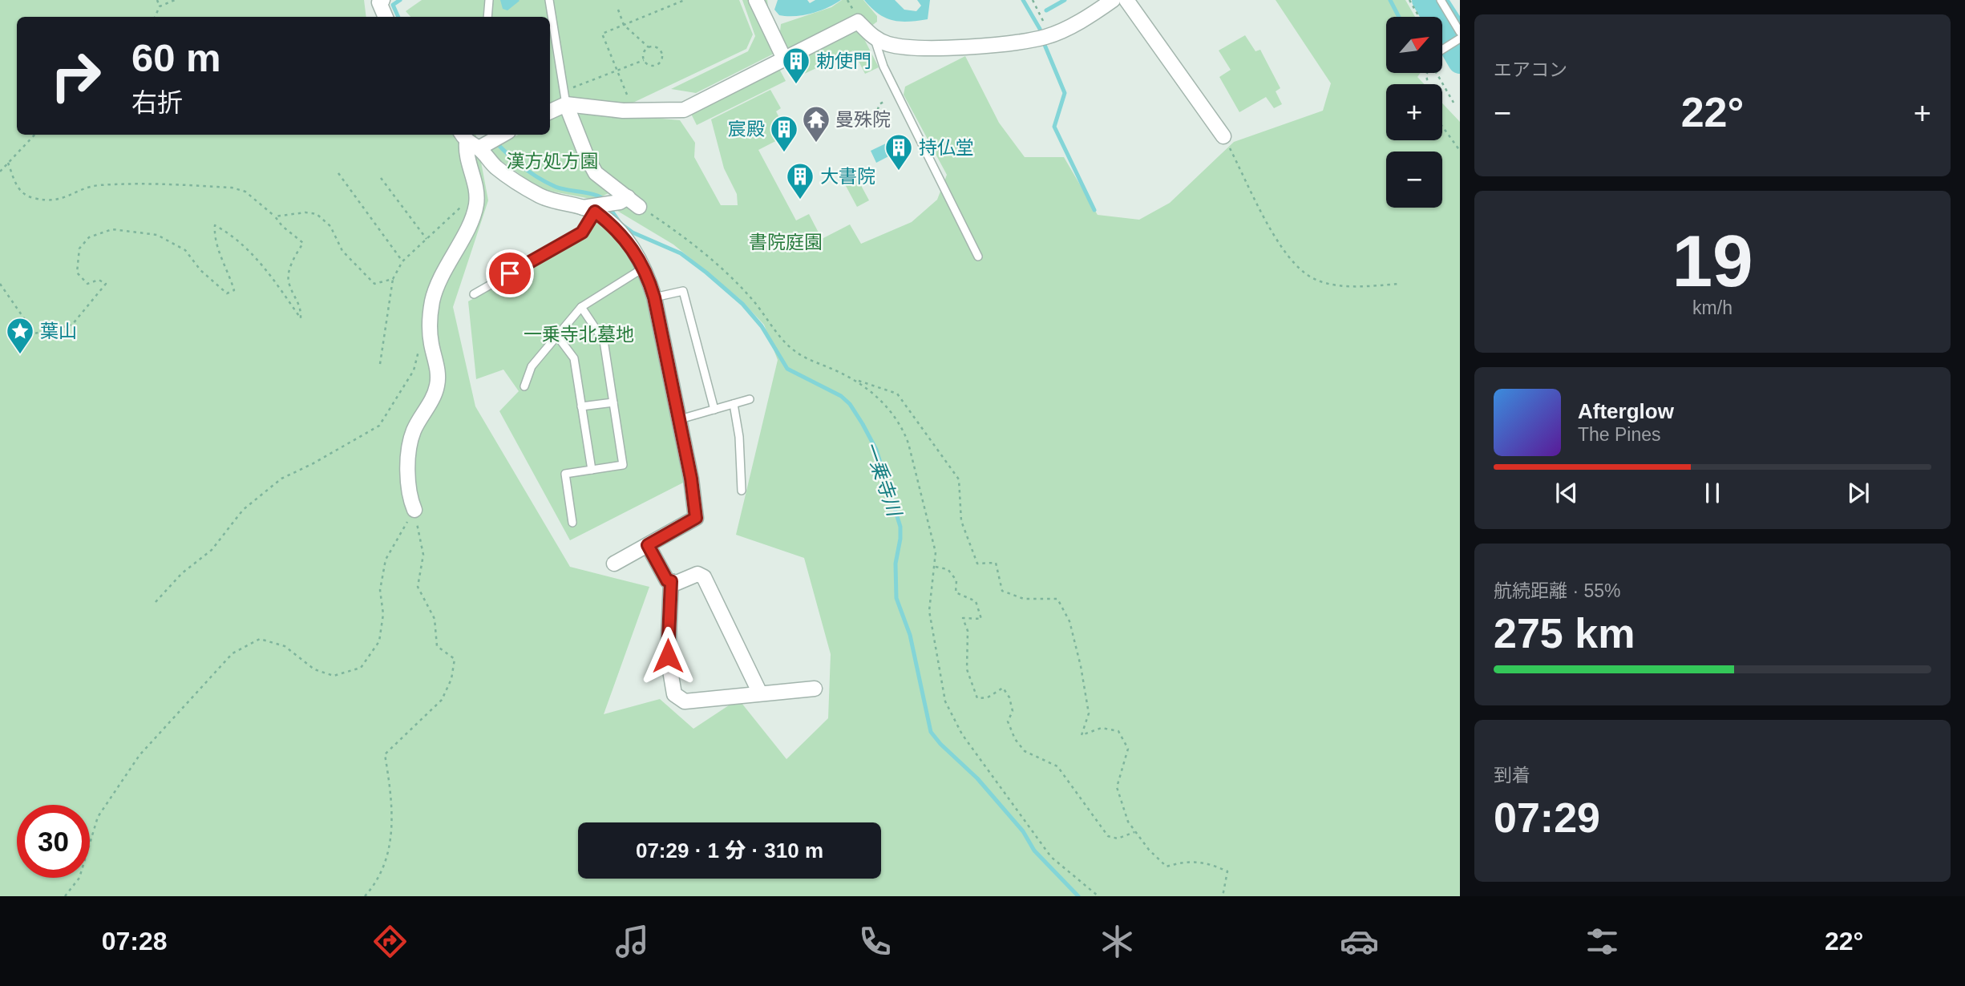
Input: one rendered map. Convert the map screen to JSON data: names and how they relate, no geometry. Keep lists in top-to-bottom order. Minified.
{"water":["一乗寺川"],"parks":["漢方処方園","書院庭園","一乗寺北墓地"],"places":{"building":["勅使門","宸殿","持仏堂","大書院"],"temple":["曼殊院"],"place":["葉山"]},"north":"top right","page":{"tile":["エアコン",["19","km/h"],["航続距離 · 55%","275 km"],["到着","07:29"]],"map_buttons":["+","−"],"turn":["60 m","右折"],"heat":["−","22°","+"],"song":["Afterglow","The Pines"],"limit":"30","trip":"07:29 · 1 分 · 310 m","tabs":["07:28","22°"]}}
